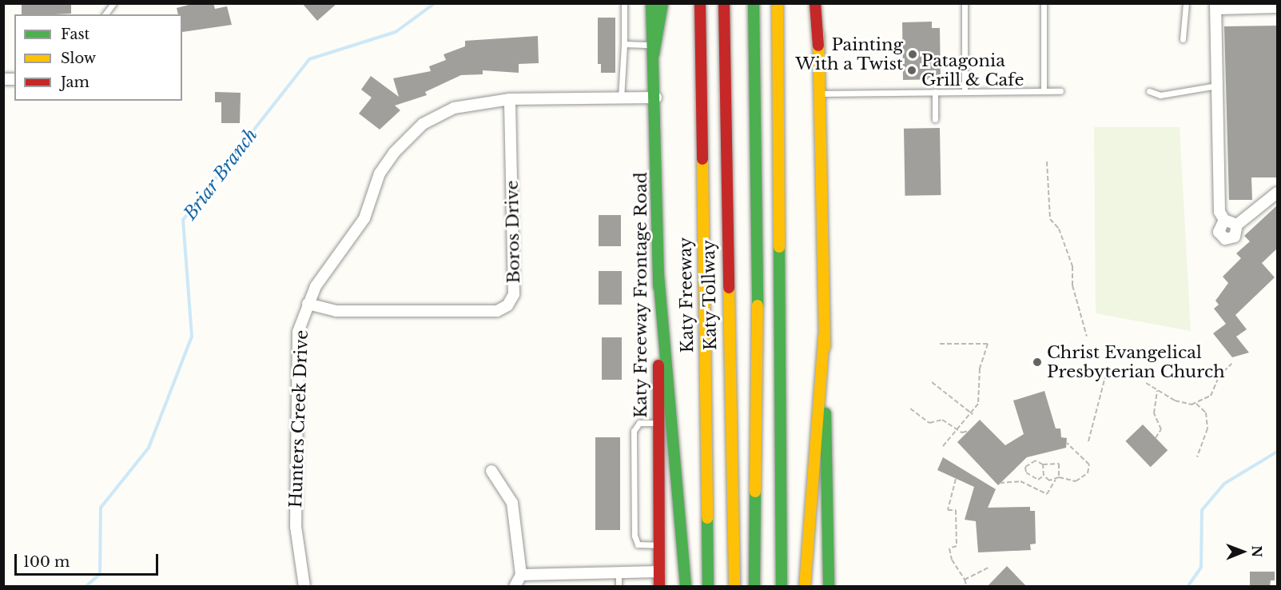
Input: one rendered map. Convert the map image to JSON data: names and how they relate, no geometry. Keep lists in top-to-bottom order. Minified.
{"streets":{"main road":["Katy Freeway Frontage Road","Katy Freeway","Katy Tollway"],"street":["Boros Drive","Hunters Creek Drive"]},"crossings":[["Boros Drive","Hunters Creek Drive"],["Katy Freeway Frontage Road","Hunters Creek Drive"]],"water":["Briar Branch"],"places":["Painting With a Twist","Patagonia Grill & Cafe","Christ Evangelical Presbyterian Church"],"legend":["Fast","Slow","Jam"],"scale_bar":"100 m","north":"right"}
